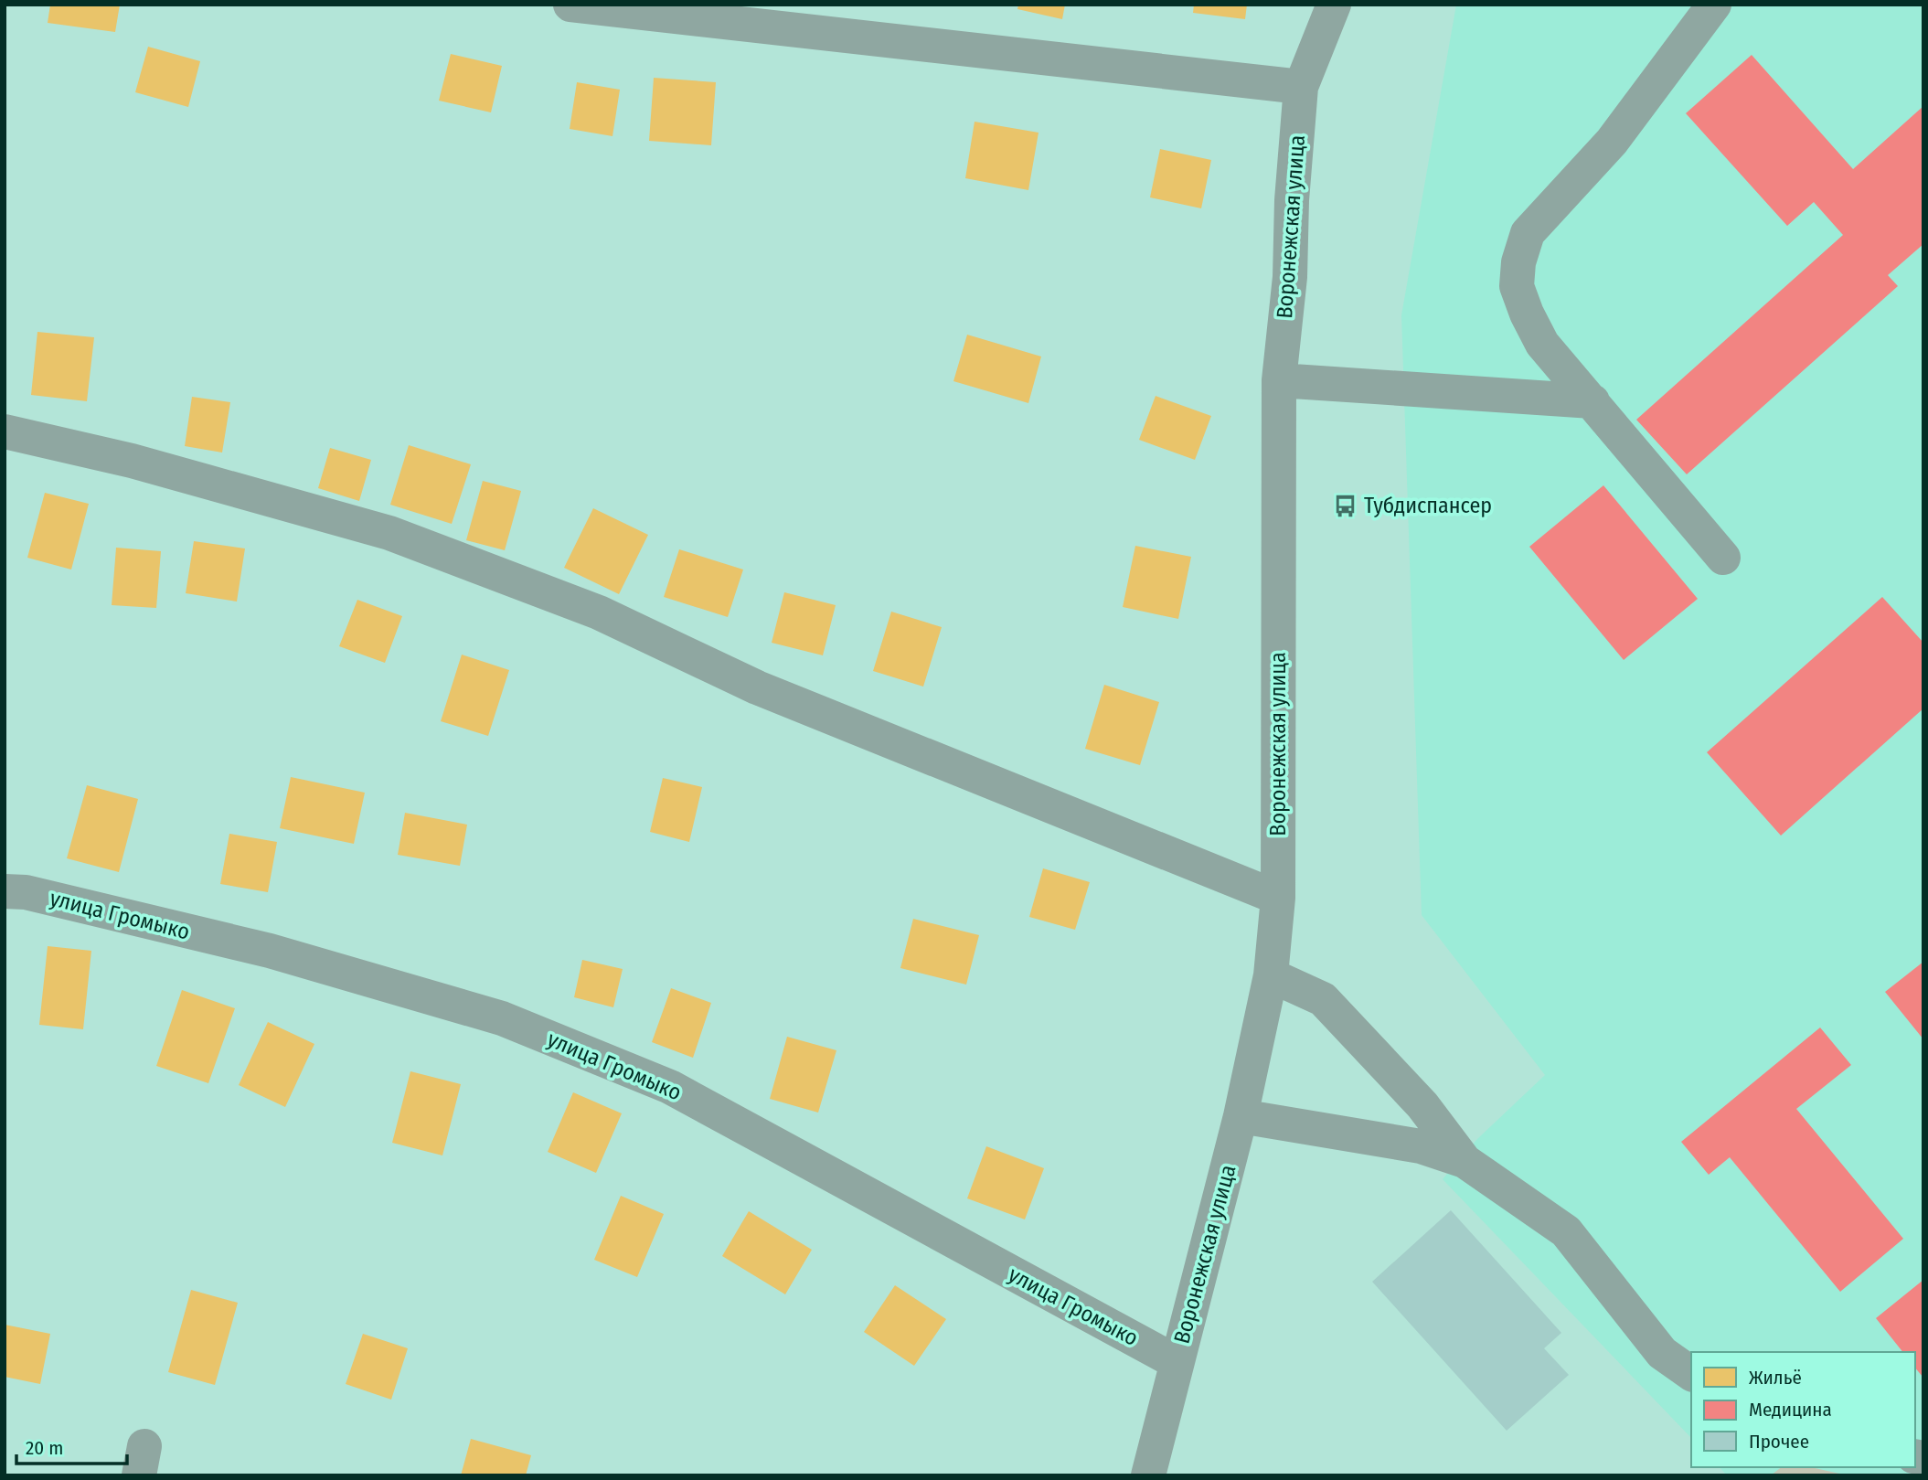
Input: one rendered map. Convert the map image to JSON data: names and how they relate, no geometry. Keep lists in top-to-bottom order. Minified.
{"streets":{"street":["Воронежская улица","улица Громыко"]},"crossings":[["Воронежская улица","улица Громыко"]],"places":{"bus stop":["Тубдиспансер"]},"legend":["Жильё","Медицина","Прочее"],"scale_bar":"20 m"}
